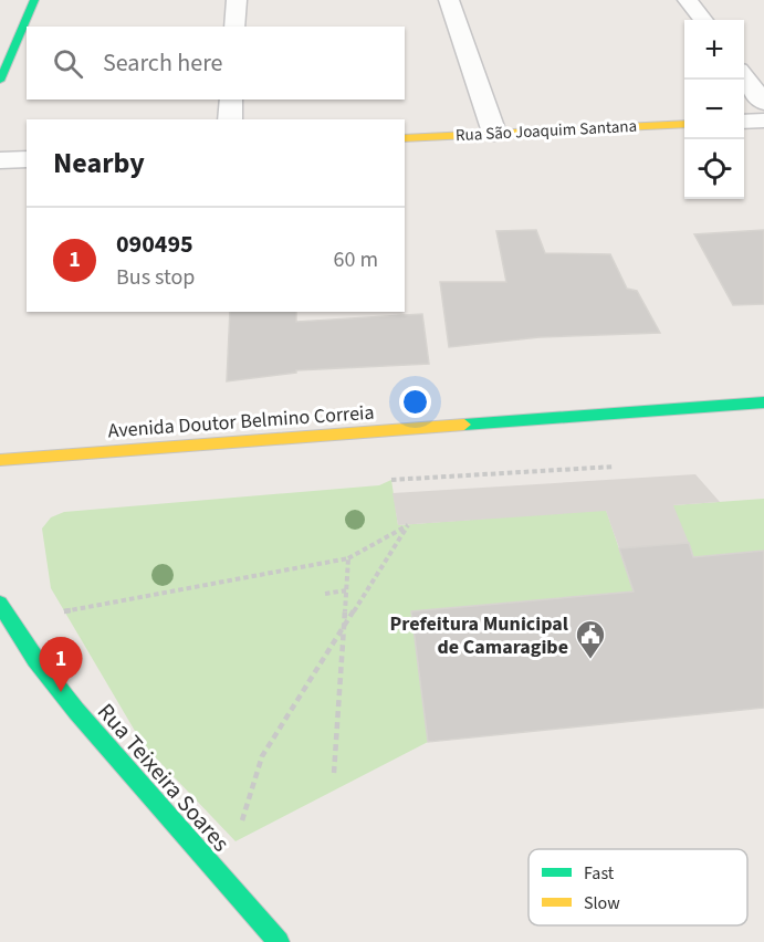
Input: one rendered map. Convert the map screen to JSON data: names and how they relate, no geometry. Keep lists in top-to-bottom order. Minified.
{"streets":{"street":["Rua São Joaquim Santana","Avenida Doutor Belmino Correia","Rua Teixeira Soares"]},"places":{"public building":["Prefeitura Municipal de Camaragibe"]},"legend":["Fast","Slow"],"page":{"map_buttons":["+","−"],"search":"Search here","heading":"Nearby","list":[{"mark":"1","name":"090495","note":"Bus stop","value":"60 m"}],"pins":"1"}}
